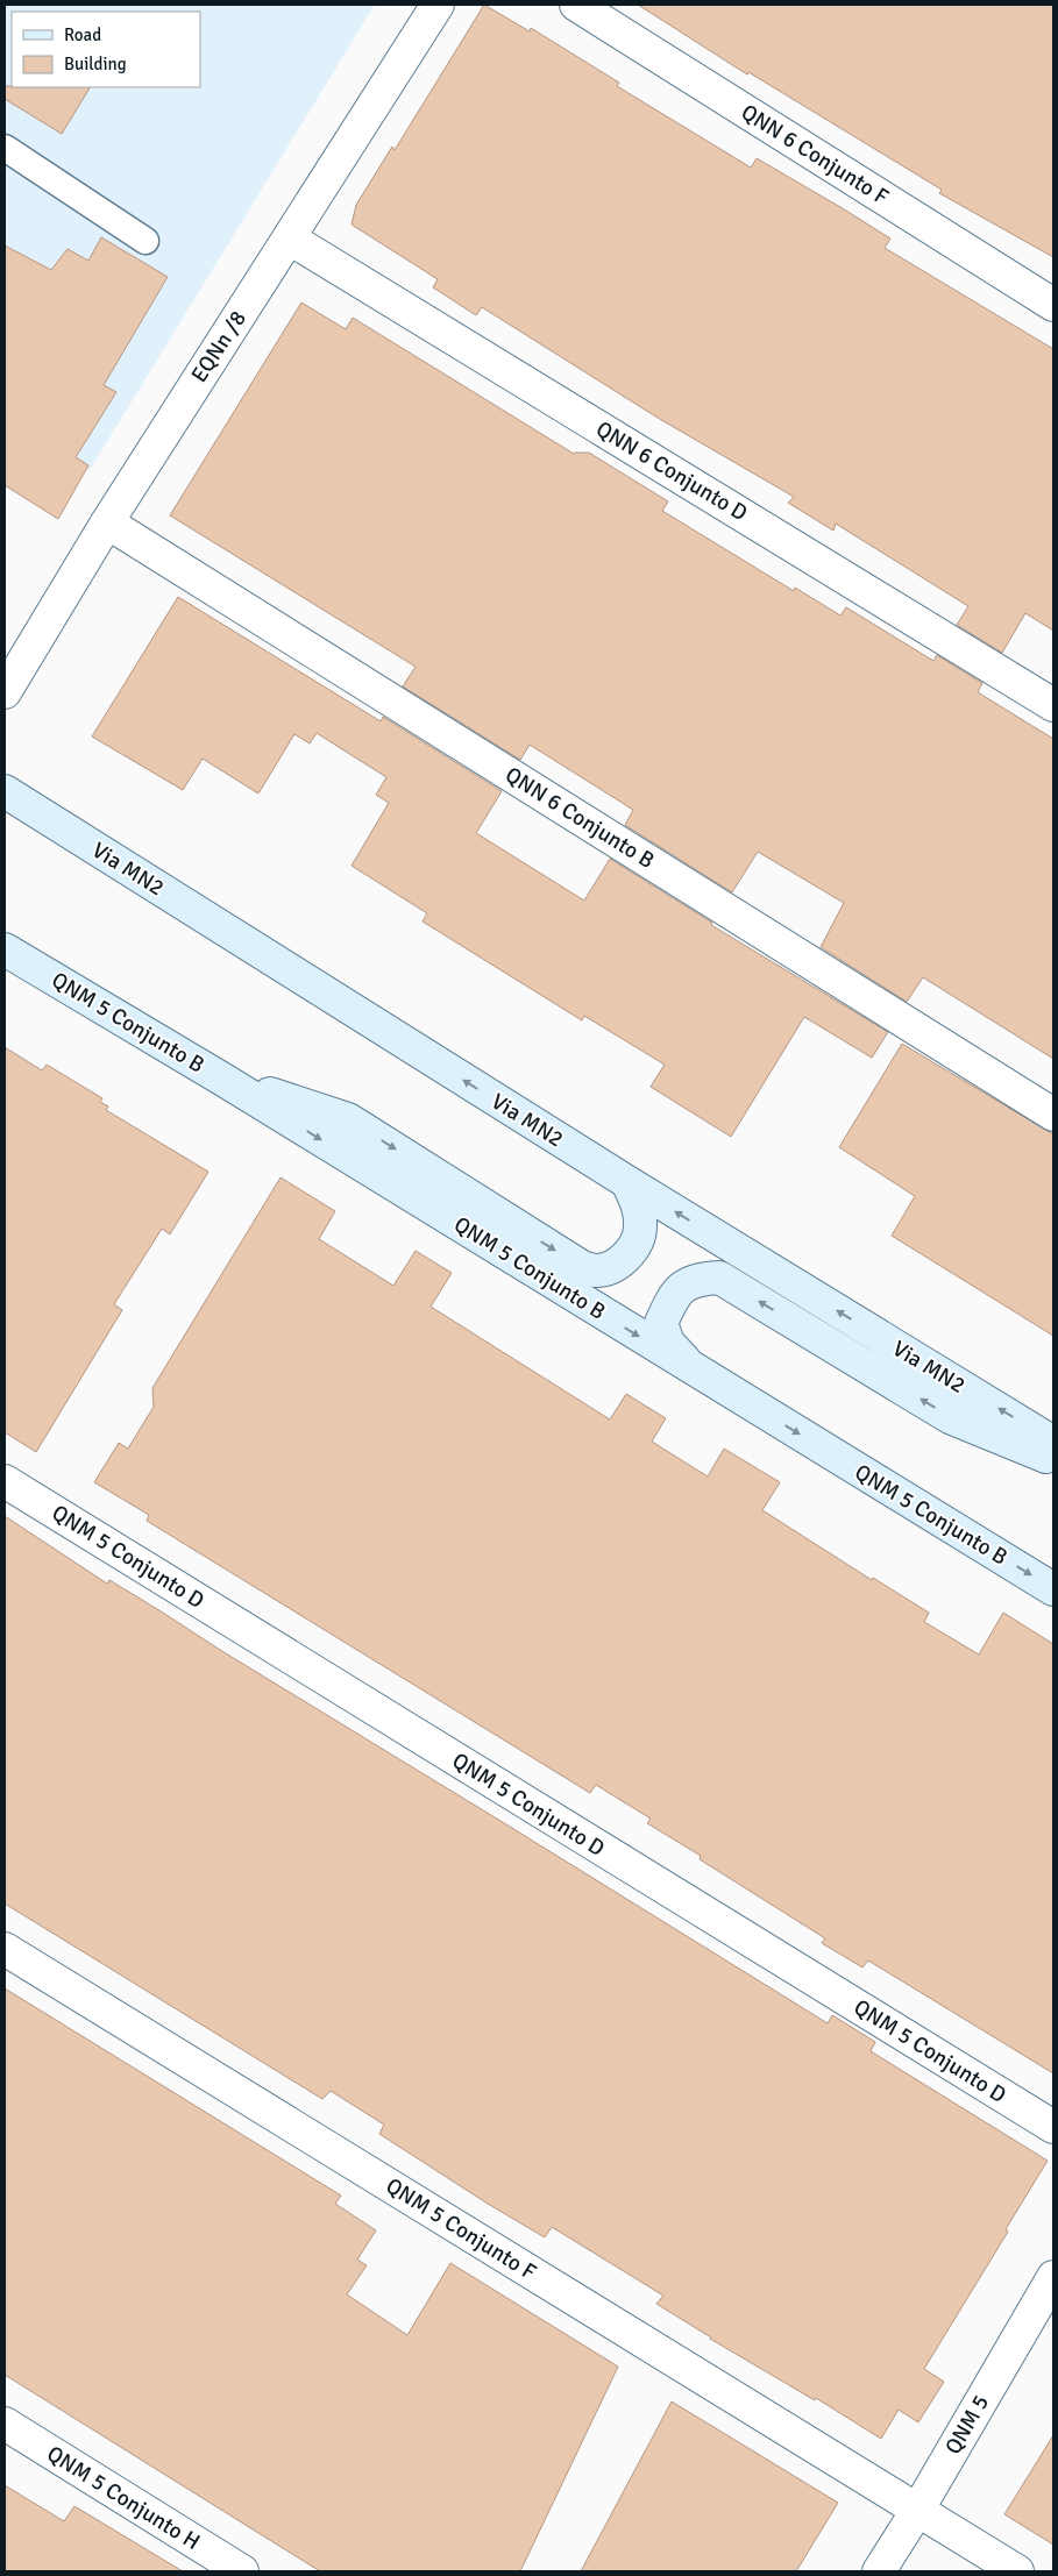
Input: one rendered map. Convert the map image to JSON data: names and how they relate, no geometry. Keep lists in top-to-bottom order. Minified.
{"streets":{"main road":["Via MN2","QNM 5 Conjunto B"],"street":["QNN 6 Conjunto F","EQNn /8","QNN 6 Conjunto D","QNN 6 Conjunto B","QNM 5 Conjunto D","QNM 5 Conjunto F","QNM 5","QNM 5 Conjunto H"]},"crossings":[["EQNn /8","QNN 6 Conjunto D"],["EQNn /8","QNN 6 Conjunto B"],["QNM 5 Conjunto F","QNM 5"]],"one_way":["Via MN2","QNM 5 Conjunto B"],"legend":["Road","Building"]}
